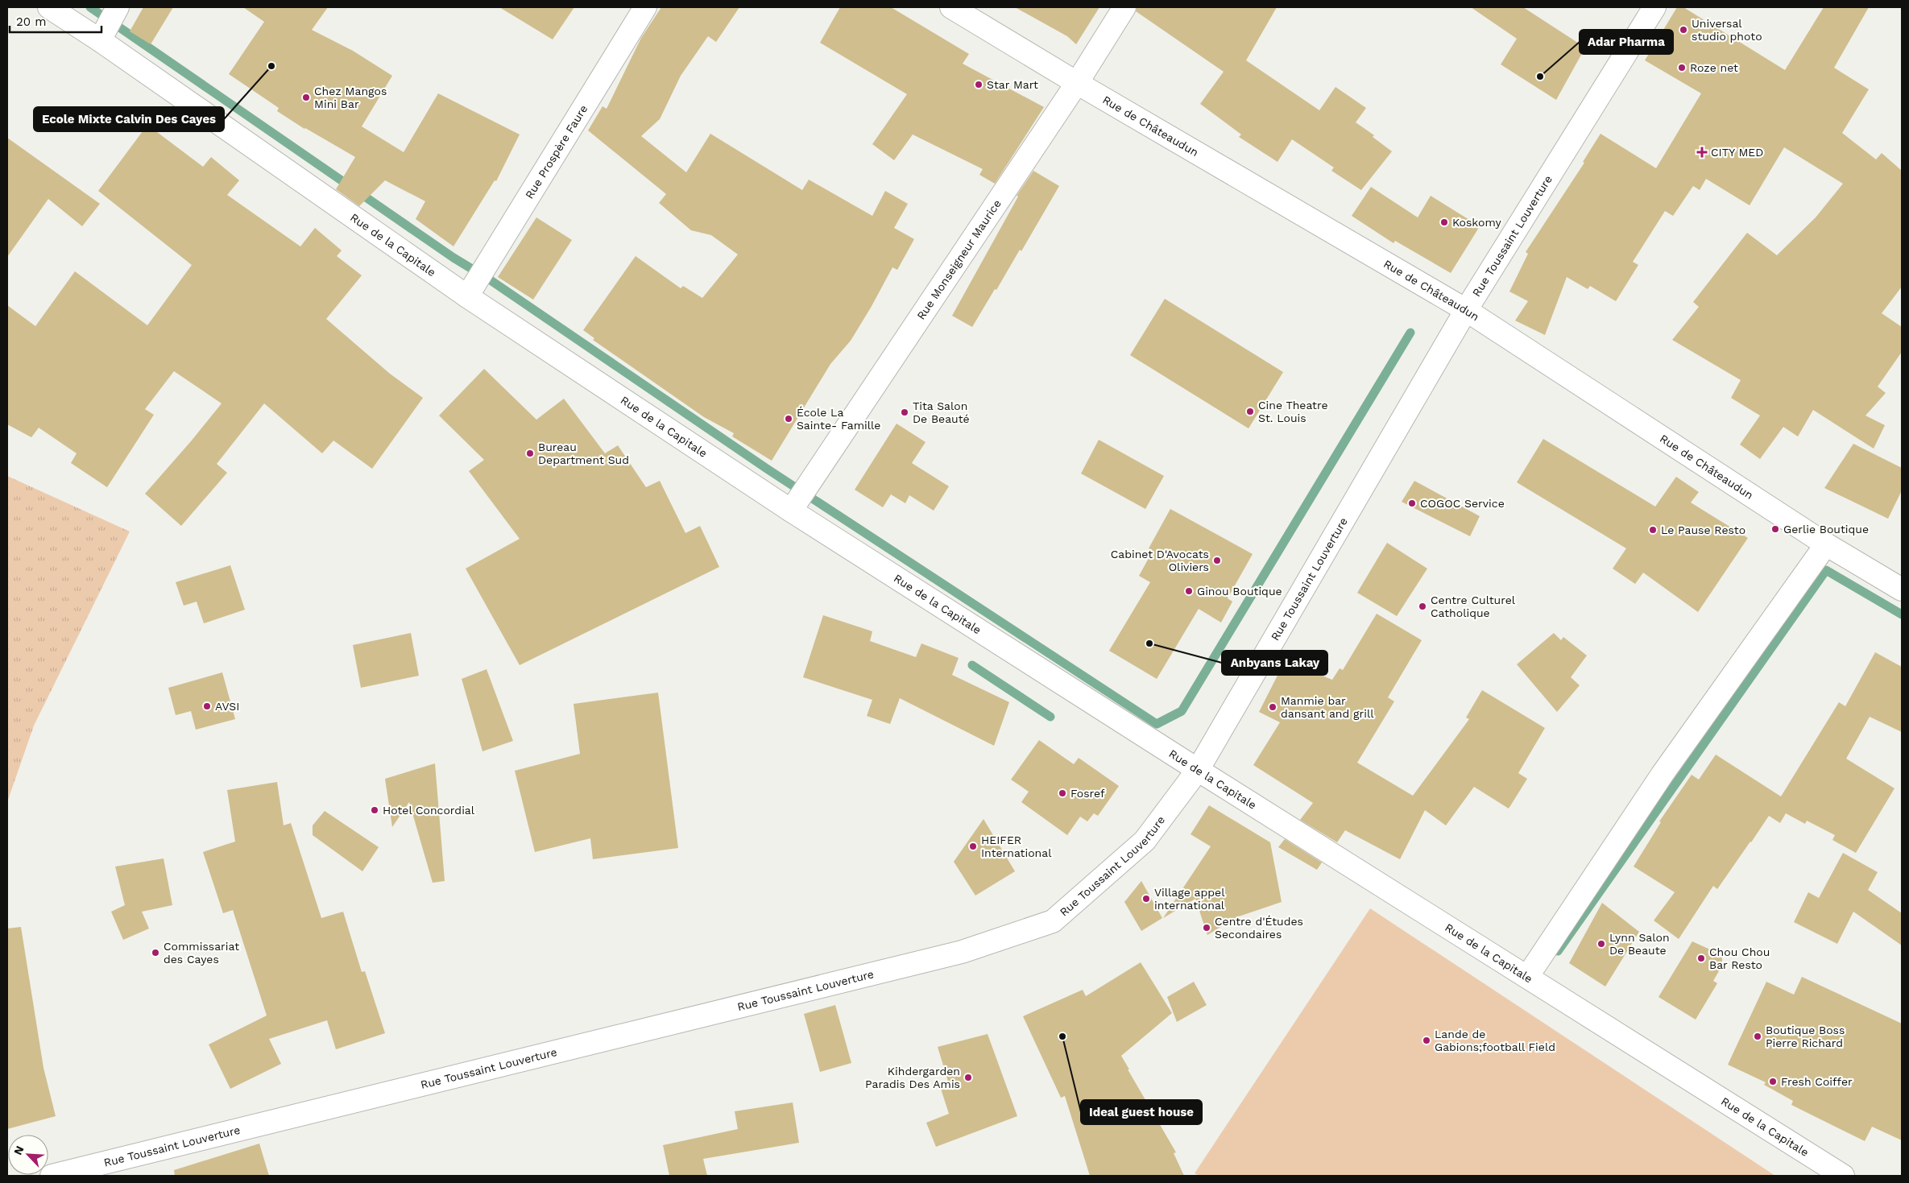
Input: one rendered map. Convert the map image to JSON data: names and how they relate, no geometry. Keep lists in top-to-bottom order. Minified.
{"streets":{"street":["Rue de Châteaudun","Rue Prospère Faure","Rue Toussaint Louverture","Rue de la Capitale","Rue Monseigneur Maurice"]},"crossings":[["Rue de Châteaudun","Rue Toussaint Louverture"],["Rue de Châteaudun","Rue Monseigneur Maurice"],["Rue Prospère Faure","Rue de la Capitale"],["Rue Toussaint Louverture","Rue de la Capitale"],["Rue de la Capitale","Rue Monseigneur Maurice"]],"places":{"other":["Universal studio photo","Ecole Mixte Calvin Des Cayes","Roze net","Adar Pharma","Star Mart","Chez Mangos Mini Bar","Koskomy","Cine Theatre St. Louis","Tita Salon De Beauté","École La Sainte- Famille","Bureau Department Sud","COGOC Service","Gerlie Boutique","Le Pause Resto","Cabinet D'Avocats Oliviers","Ginou Boutique","Centre Culturel Catholique","Anbyans Lakay","AVSI","Manmie bar dansant and grill","Fosref","Hotel Concordial","HEIFER International","Village appel international","Centre d'Études Secondaires","Lynn Salon De Beaute","Commissariat des Cayes","Chou Chou Bar Resto","Ideal guest house","Boutique Boss Pierre Richard","Lande de Gabions;football Field","Kihdergarden Paradis Des Amis","Fresh Coiffer"],"health":["CITY MED"]},"scale_bar":"20 m","north":"top left"}
